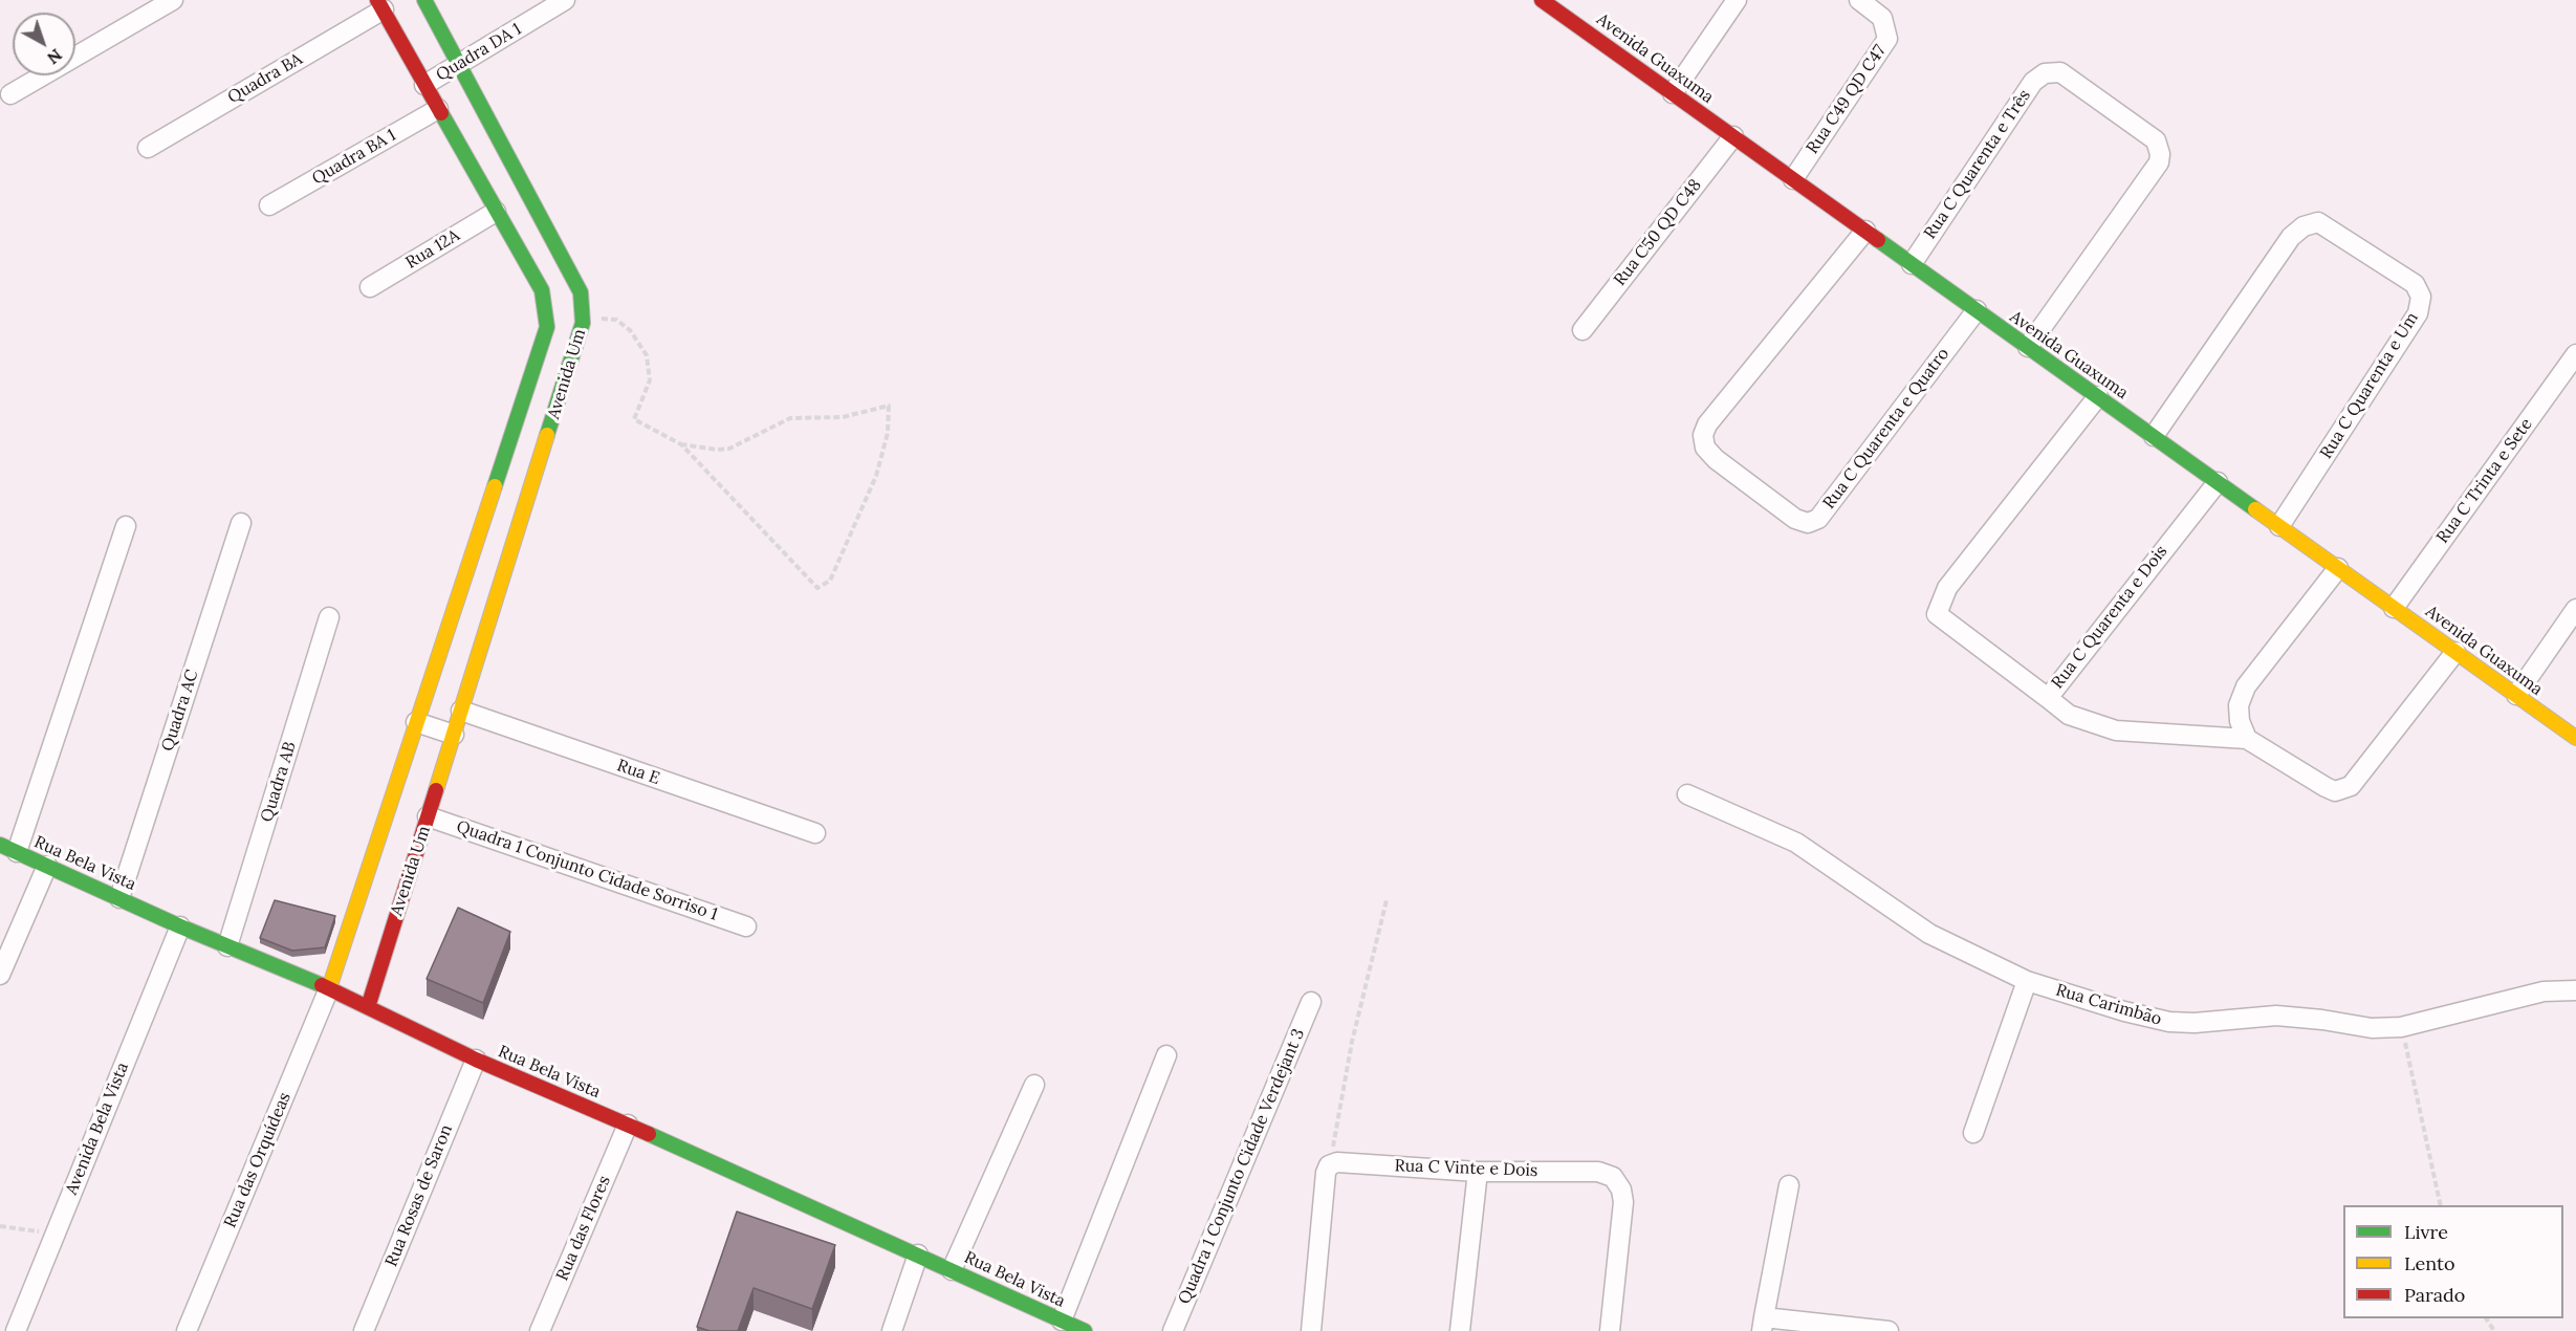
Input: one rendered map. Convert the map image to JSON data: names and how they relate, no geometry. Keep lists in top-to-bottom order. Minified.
{"streets":{"street":["Quadra DA 1","Avenida Guaxuma","Quadra BA","Rua C49 QD C47","Quadra BA 1","Rua C Quarenta e Três","Rua C50 QD C48","Rua 12A","Avenida Um","Rua C Quarenta e Um","Rua C Quarenta e Quatro","Rua C Trinta e Sete","Rua C Quarenta e Dois","Quadra AC","Rua E","Quadra AB","Rua Bela Vista","Quadra 1 Conjunto Cidade Sorriso 1","Rua Carimbão","Avenida Bela Vista","Rua das Orquídeas","Quadra 1 Conjunto Cidade Verdejant 3","Rua C Vinte e Dois","Rua Rosas de Saron","Rua das Flores"]},"crossings":[["Quadra DA 1","Avenida Um"],["Avenida Guaxuma","Rua C49 QD C47"],["Avenida Guaxuma","Rua C Quarenta e Três"],["Avenida Guaxuma","Rua C50 QD C48"],["Avenida Guaxuma","Rua C Quarenta e Um"],["Avenida Guaxuma","Rua C Quarenta e Quatro"],["Avenida Guaxuma","Rua C Trinta e Sete"],["Avenida Guaxuma","Rua C Quarenta e Dois"],["Quadra BA","Avenida Um"],["Quadra BA 1","Avenida Um"],["Rua 12A","Avenida Um"],["Avenida Um","Rua E"],["Avenida Um","Rua Bela Vista"],["Avenida Um","Quadra 1 Conjunto Cidade Sorriso 1"],["Avenida Um","Rua das Orquídeas"],["Quadra AC","Rua Bela Vista"],["Quadra AB","Rua Bela Vista"],["Rua Bela Vista","Avenida Bela Vista"],["Rua Bela Vista","Rua das Orquídeas"],["Rua Bela Vista","Rua Rosas de Saron"],["Rua Bela Vista","Rua das Flores"]],"legend":["Livre","Lento","Parado"],"north":"bottom right"}
